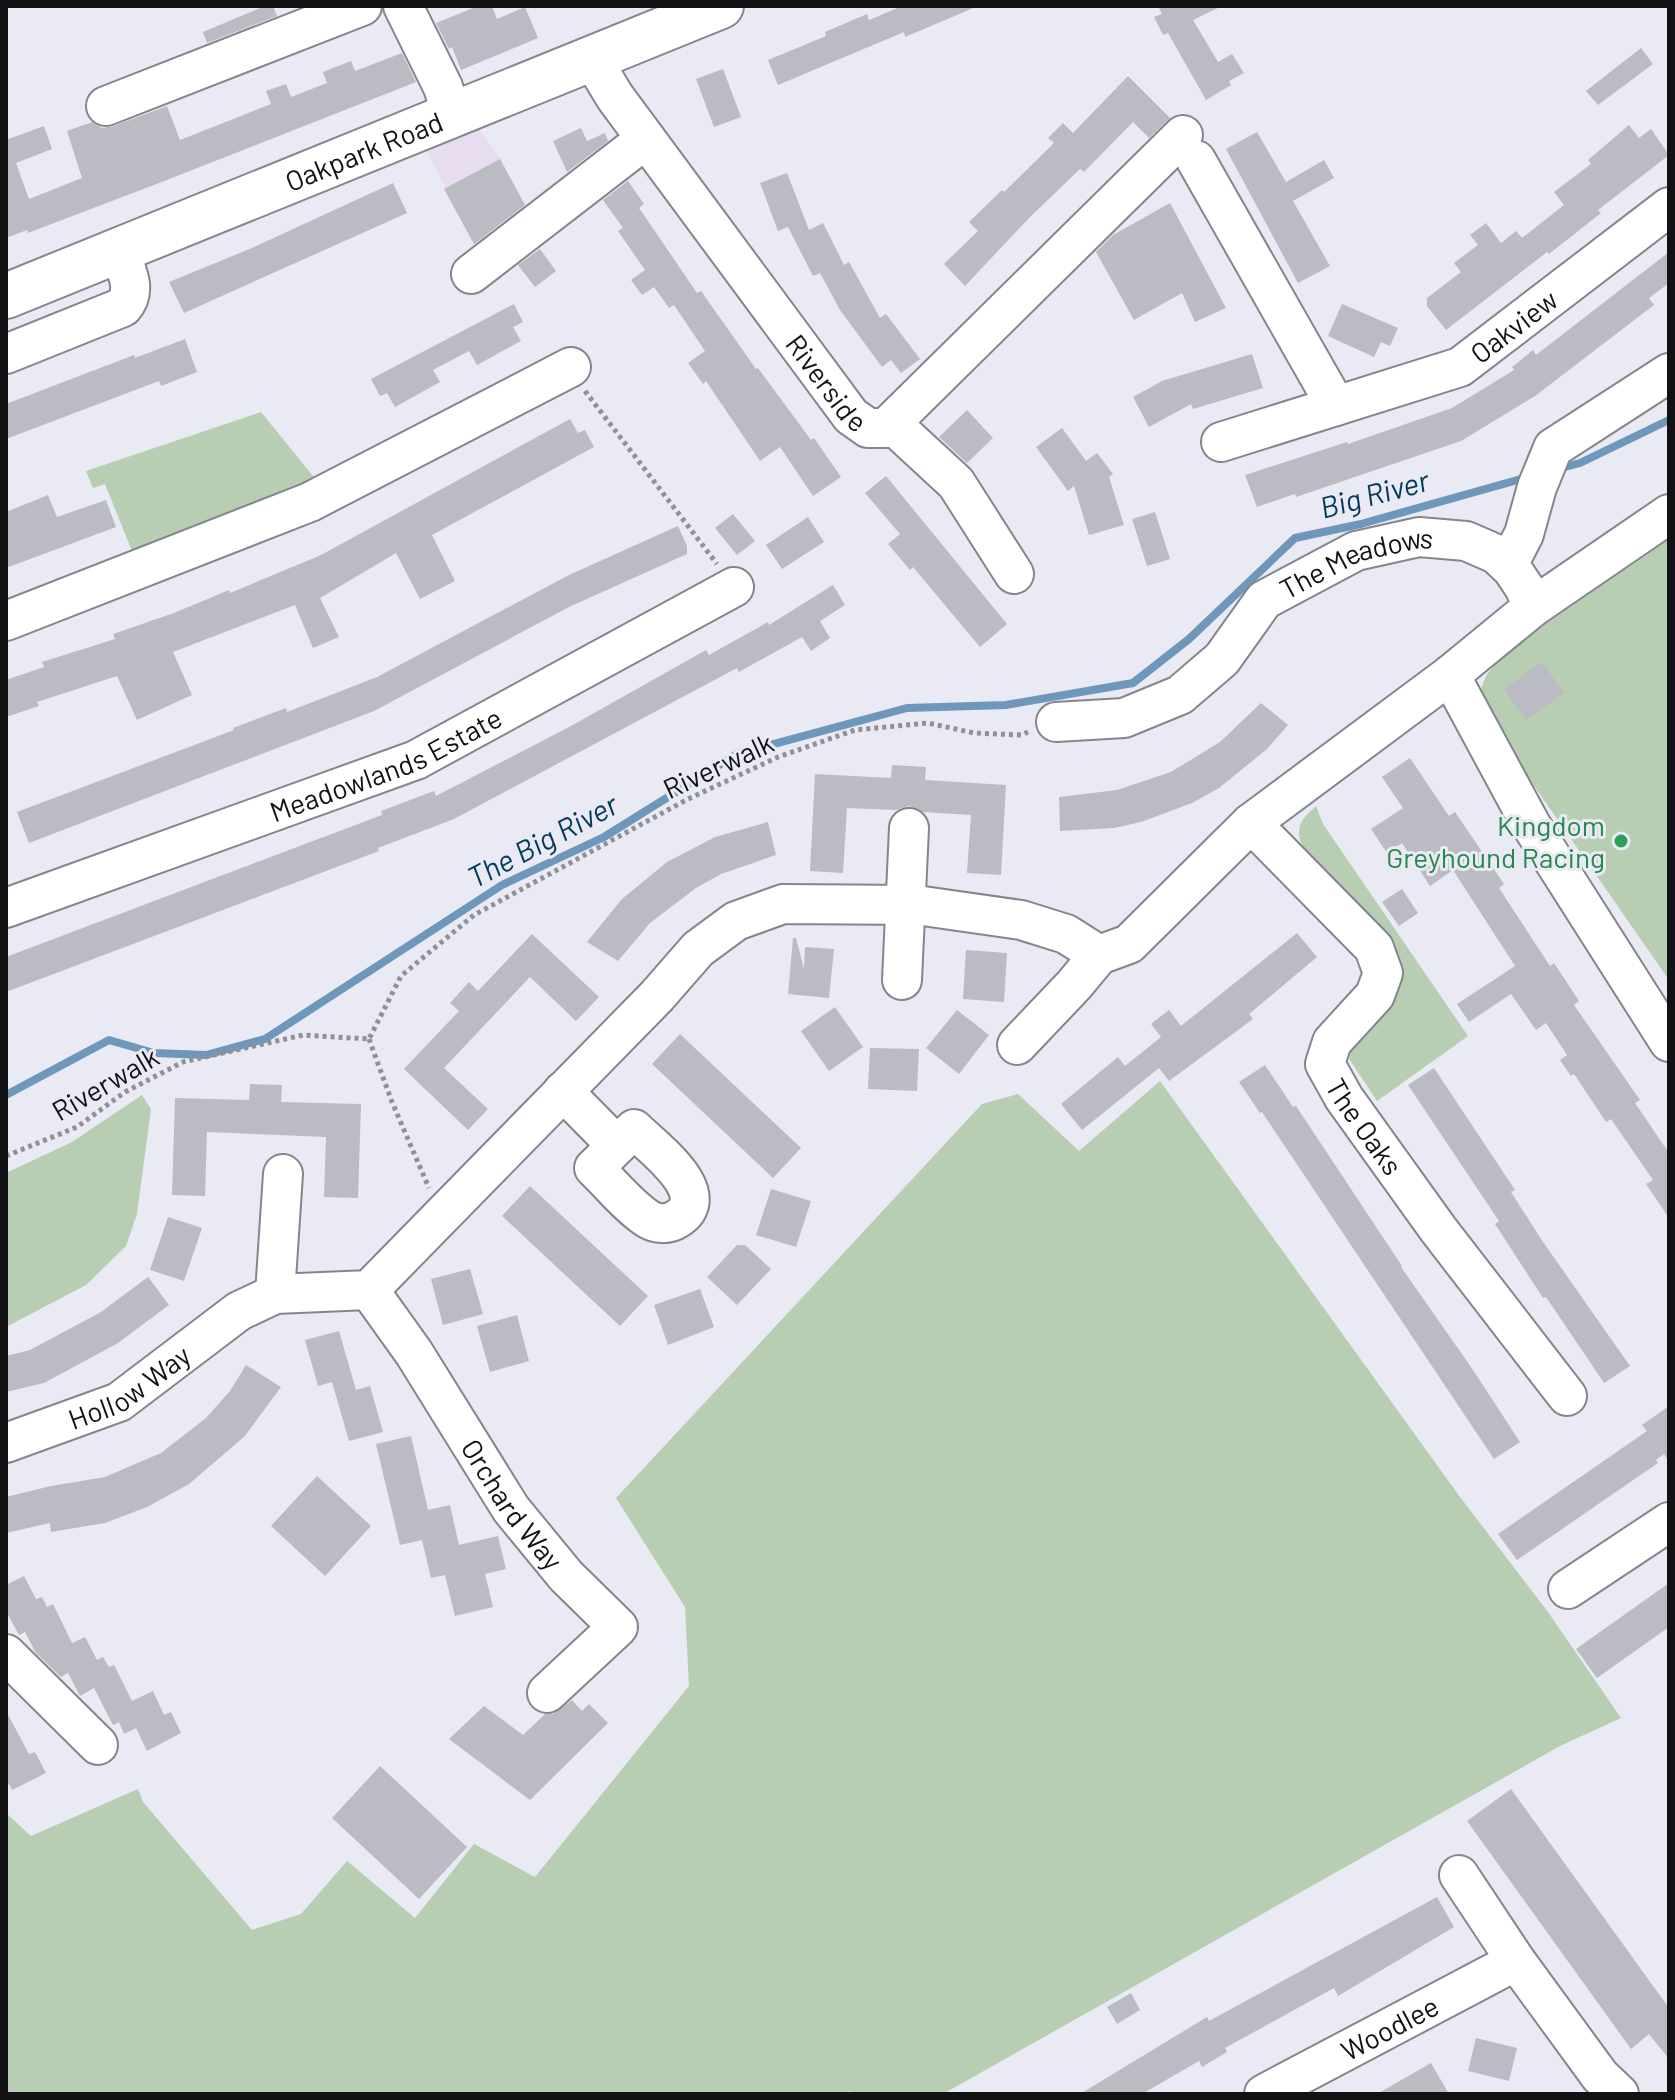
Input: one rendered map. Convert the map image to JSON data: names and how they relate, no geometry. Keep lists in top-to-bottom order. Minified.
{"streets":{"main road":["Oakpark Road"],"street":["Oakview","Riverside","The Meadows","Meadowlands Estate","The Oaks","Hollow Way","Orchard Way","Woodlee"],"path":["Riverwalk"]},"crossings":[["Oakpark Road","Riverside"],["Oakview","Riverside"],["The Meadows","Riverwalk"]],"water":["Big River","The Big River"],"places":["Kingdom Greyhound Racing"]}
